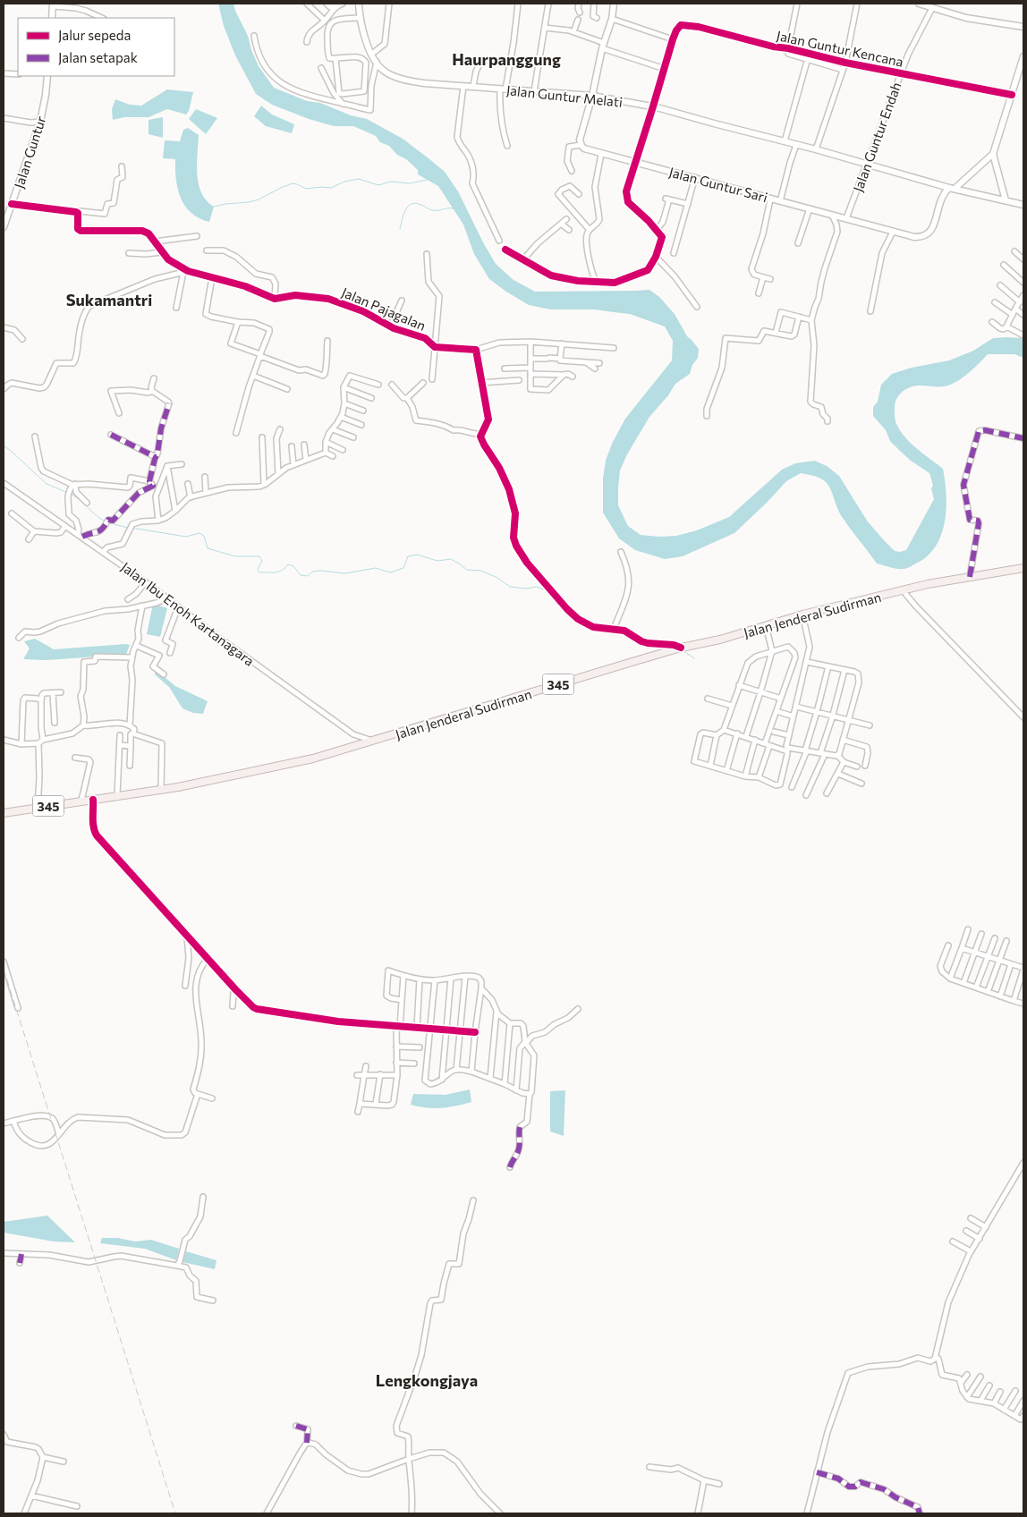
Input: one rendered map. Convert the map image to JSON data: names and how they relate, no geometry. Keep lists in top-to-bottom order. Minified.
{"streets":{"main road":["Jalan Jenderal Sudirman","345"],"street":["Jalan Guntur Kencana","Jalan Guntur Melati","Jalan Guntur Endah","Jalan Guntur","Jalan Guntur Sari","Jalan Pajagalan","Jalan Ibu Enoh Kartanagara"]},"crossings":[["Jalan Guntur Kencana","Jalan Guntur Endah"],["Jalan Guntur Melati","Jalan Guntur Endah"],["Jalan Guntur Melati","Jalan Guntur Sari"],["Jalan Guntur Endah","Jalan Guntur Sari"],["Jalan Ibu Enoh Kartanagara","Jalan Jenderal Sudirman"]],"districts":["Haurpanggung","Sukamantri","Lengkongjaya"],"legend":["Jalur sepeda","Jalan setapak"]}
